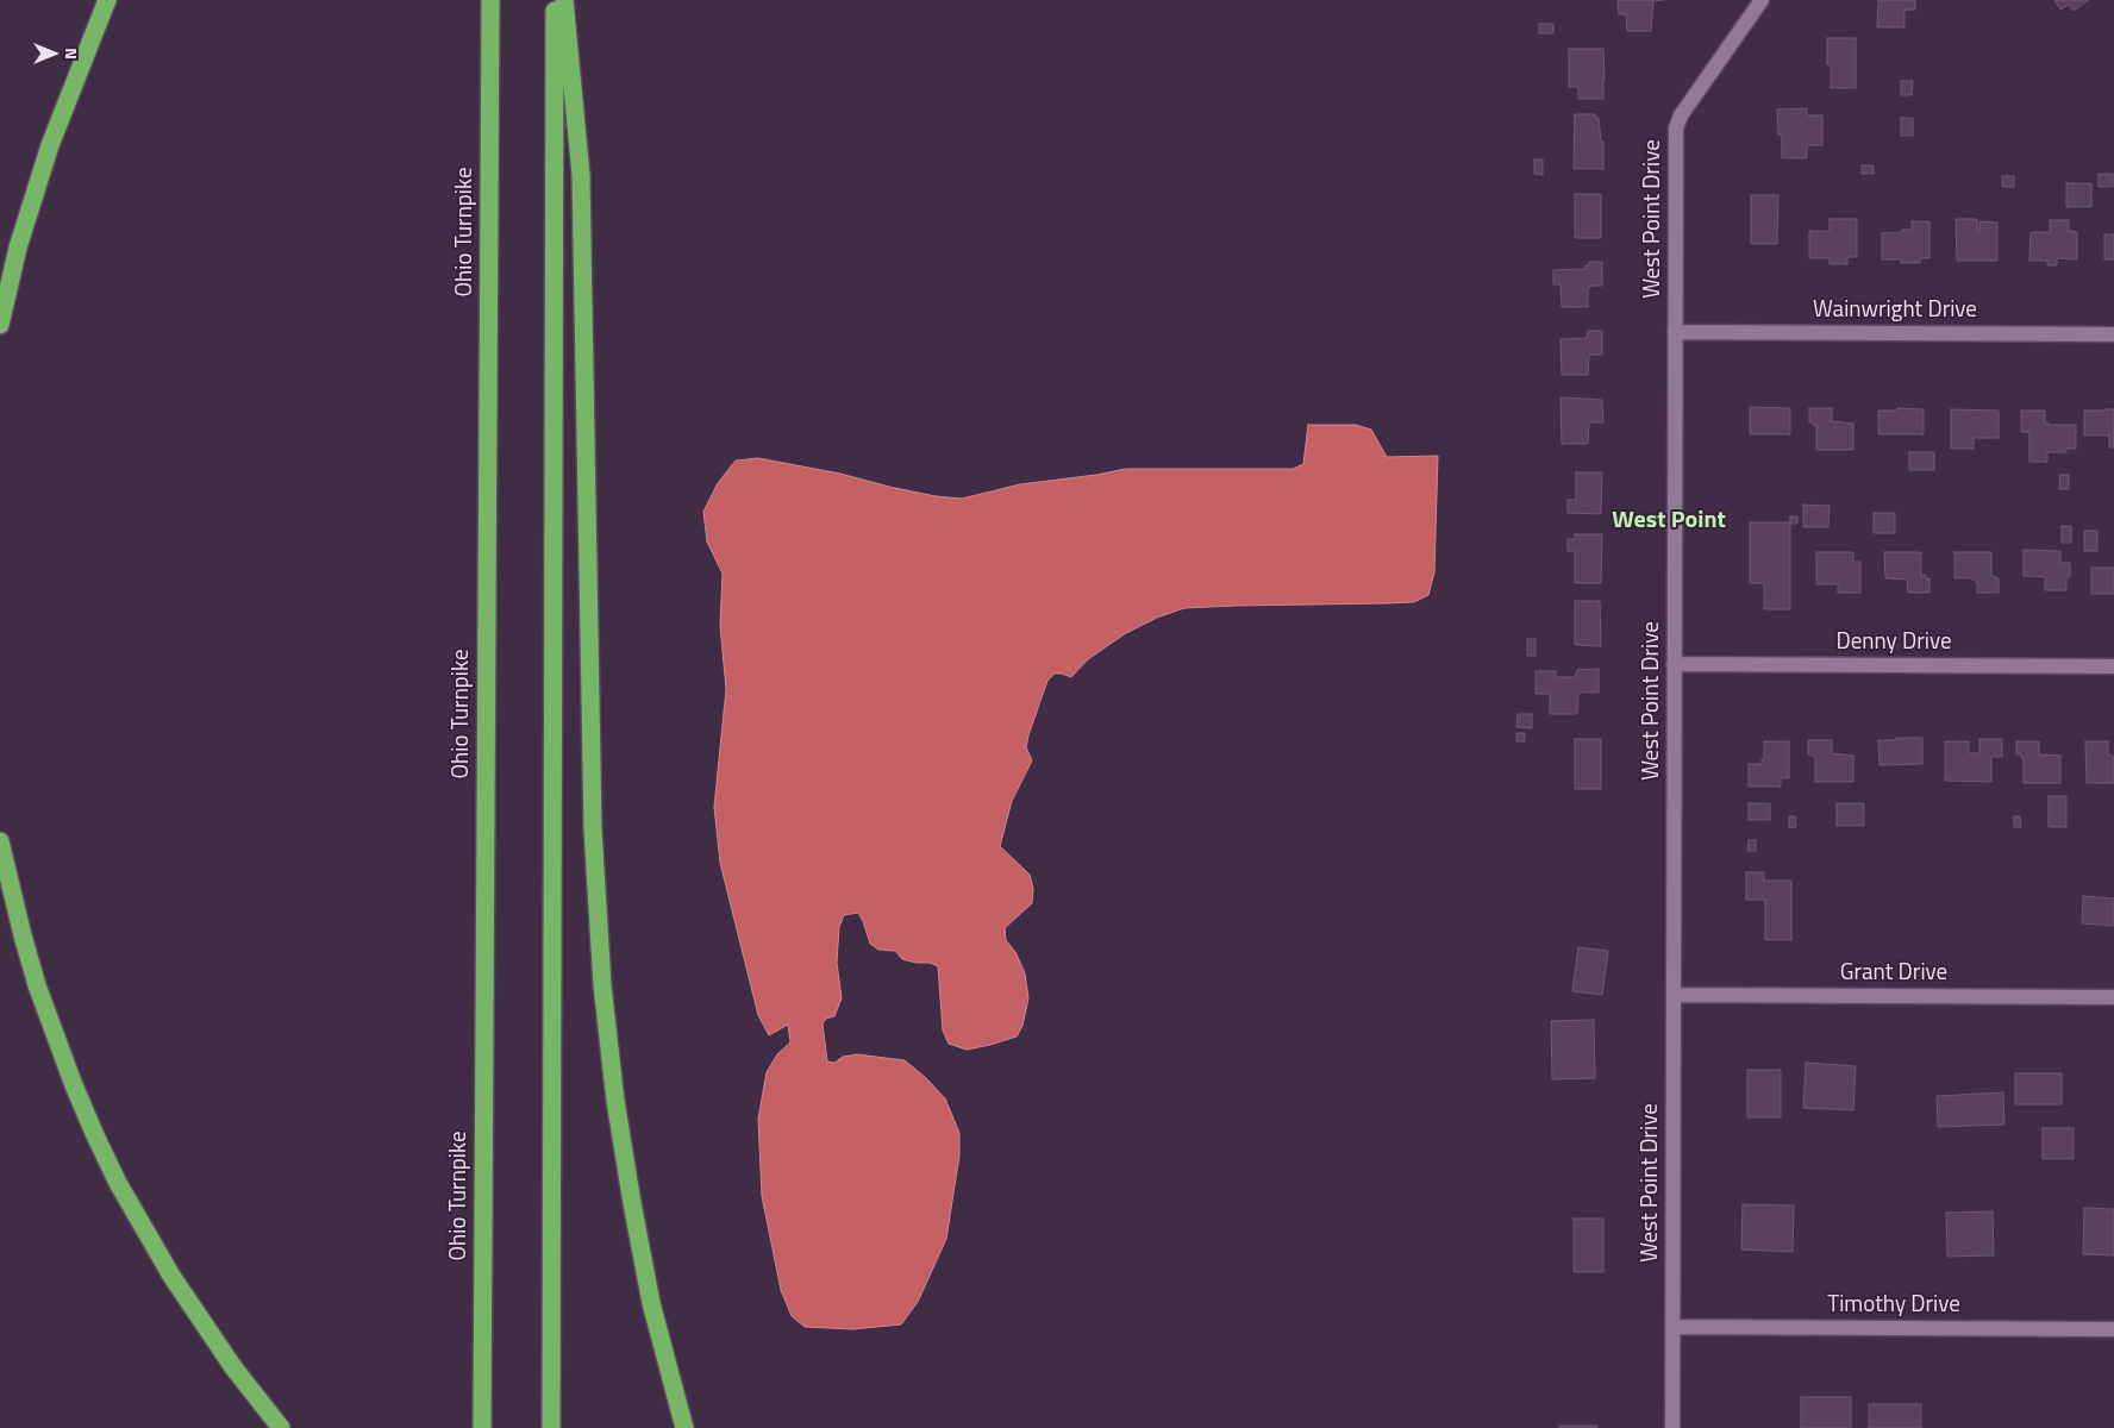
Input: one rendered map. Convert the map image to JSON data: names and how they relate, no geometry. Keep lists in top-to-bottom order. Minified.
{"streets":{"highway":["Ohio Turnpike"],"street":["West Point Drive","Wainwright Drive","Denny Drive","Grant Drive","Timothy Drive"]},"crossings":[["West Point Drive","Wainwright Drive"],["West Point Drive","Denny Drive"],["West Point Drive","Grant Drive"],["West Point Drive","Timothy Drive"]],"districts":["West Point"],"north":"right"}
